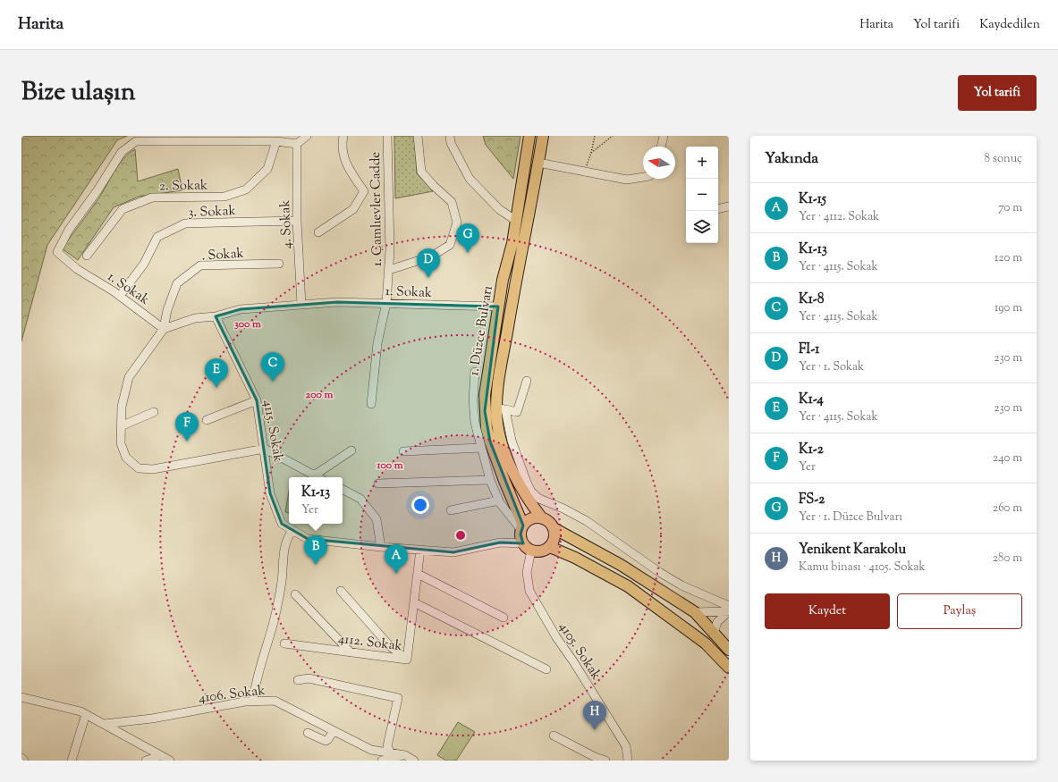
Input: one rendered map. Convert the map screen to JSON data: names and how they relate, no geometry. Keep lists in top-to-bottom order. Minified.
{"streets":{"main road":["1. Düzce Bulvarı"],"street":["2. Sokak","1. Çamlıevler Cadde","3. Sokak","4. Sokak",". Sokak","1. Sokak","4115. Sokak","4112. Sokak","4105. Sokak","4106. Sokak"]},"crossings":[["2. Sokak","1. Sokak"],["1. Çamlıevler Cadde","1. Sokak"],["3. Sokak","4. Sokak"],["3. Sokak","1. Sokak"],["4. Sokak","1. Sokak"],[". Sokak","1. Sokak"],["1. Sokak","1. Düzce Bulvarı"],["1. Sokak","4115. Sokak"],["1. Düzce Bulvarı","4115. Sokak"],["1. Düzce Bulvarı","4105. Sokak"],["4115. Sokak","4112. Sokak"],["4115. Sokak","4105. Sokak"]],"north":"left","page":{"header":"Harita","nav":["Harita","Yol tarifi","Kaydedilen"],"title":"Bize ulaşın","buttons":["Yol tarifi",["Kaydet","Paylaş"]],"heading":["Yakında","8 sonuç"],"map_buttons":["+","−"],"list":[{"mark":"A","name":"K1-15","note":"Yer · 4112. Sokak","value":"70 m"},{"mark":"B","name":"K1-13","note":"Yer · 4115. Sokak","value":"120 m"},{"mark":"C","name":"K1-8","note":"Yer · 4115. Sokak","value":"190 m"},{"mark":"D","name":"FI-1","note":"Yer · 1. Sokak","value":"230 m"},{"mark":"E","name":"K1-4","note":"Yer · 4115. Sokak","value":"230 m"},{"mark":"F","name":"K1-2","note":"Yer","value":"240 m"},{"mark":"G","name":"FS-2","note":"Yer · 1. Düzce Bulvarı","value":"260 m"},{"mark":"H","name":"Yenikent Karakolu","note":"Kamu binası · 4105. Sokak","value":"280 m"}],"pins":["G","D","C","E","F","B","A","H"],"popup":["K1-13","Yer"]},"rings":["300 m","200 m","100 m"]}
